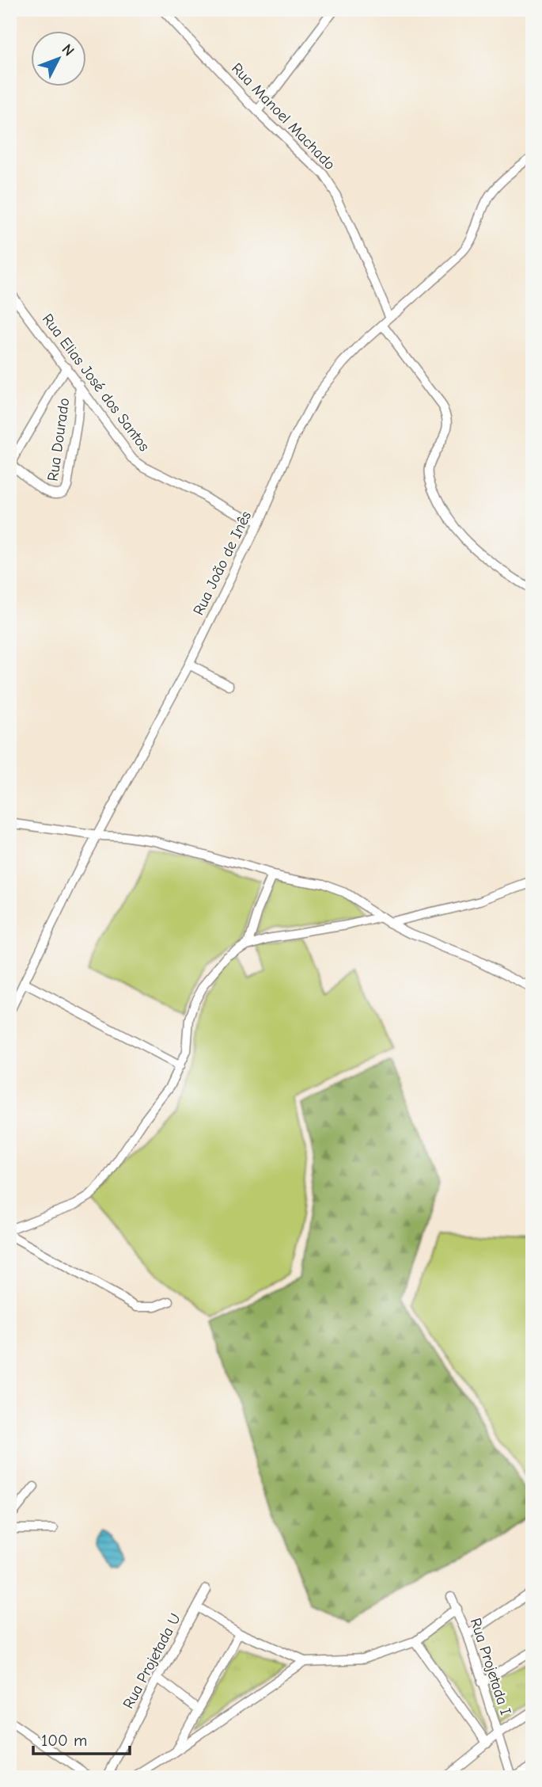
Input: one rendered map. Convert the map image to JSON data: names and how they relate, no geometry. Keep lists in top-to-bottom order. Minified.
{"streets":{"street":["Rua Manoel Machado","Rua Elias José dos Santos","Rua Dourado","Rua João de Inês","Rua Projetada U","Rua Projetada I"]},"crossings":[["Rua Manoel Machado","Rua João de Inês"],["Rua Elias José dos Santos","Rua Dourado"],["Rua Elias José dos Santos","Rua João de Inês"]],"scale_bar":"100 m","north":"top right"}
